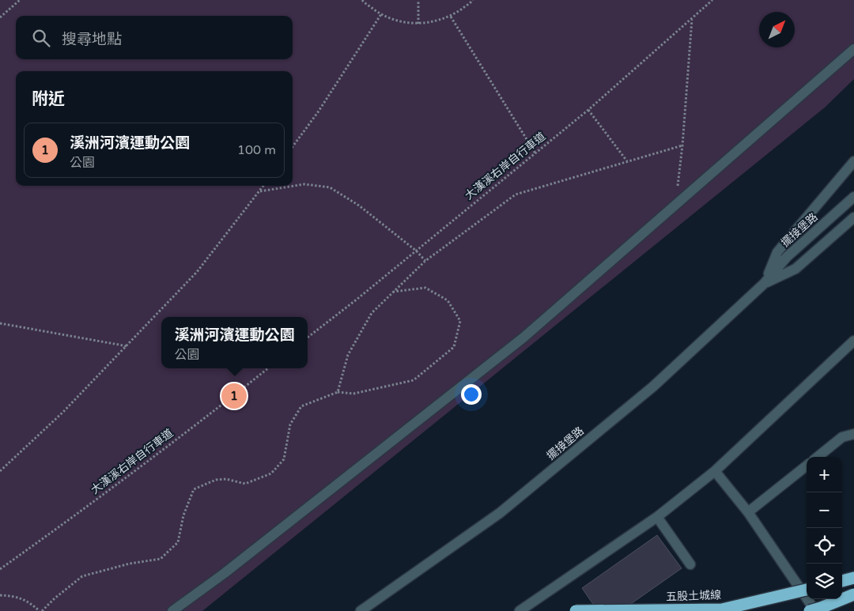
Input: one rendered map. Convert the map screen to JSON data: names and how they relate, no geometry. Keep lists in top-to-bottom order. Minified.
{"streets":{"highway":["五股土城線"],"street":["擺接堡路"],"path":["大漢溪右岸自行車道"]},"north":"top right","page":{"search":"搜尋地點","heading":"附近","list":[{"mark":"1","name":"溪洲河濱運動公園","note":"公園","value":"100 m"}],"popup":["溪洲河濱運動公園","公園"],"pins":"1","map_buttons":["+","−"]}}
